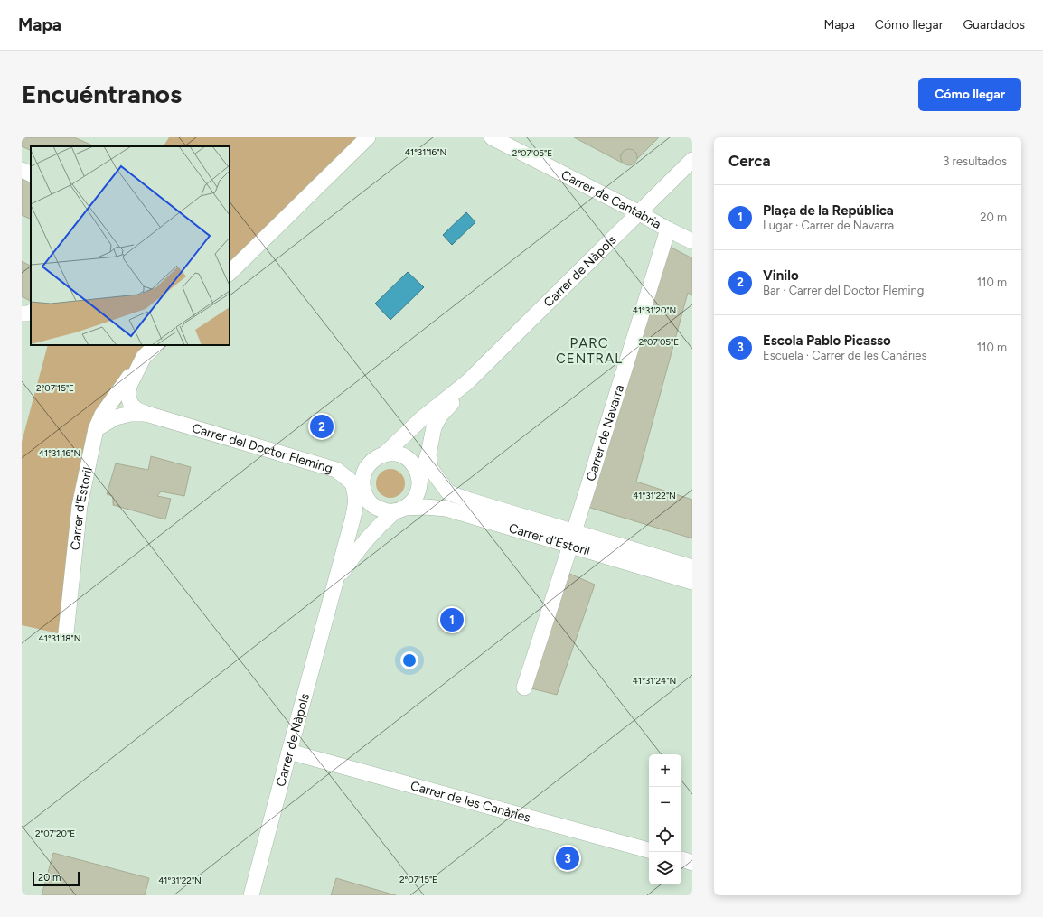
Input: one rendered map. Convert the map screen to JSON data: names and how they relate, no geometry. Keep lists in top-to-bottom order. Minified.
{"streets":{"street":["Carrer de Cantabria","Carrer de Nàpols","Carrer de Navarra","Carrer del Doctor Fleming","Carrer d'Estoril","Carrer de les Canàries"]},"crossings":[["Carrer de Cantabria","Carrer de Nàpols"],["Carrer de Cantabria","Carrer de Navarra"],["Carrer de Nàpols","Carrer del Doctor Fleming"],["Carrer de Nàpols","Carrer d'Estoril"],["Carrer de Nàpols","Carrer de les Canàries"],["Carrer de Navarra","Carrer d'Estoril"],["Carrer del Doctor Fleming","Carrer d'Estoril"]],"districts":["PARC CENTRAL"],"scale_bar":"20 m","page":{"header":"Mapa","nav":["Mapa","Cómo llegar","Guardados"],"buttons":"Cómo llegar","title":"Encuéntranos","heading":["Cerca","3 resultados"],"list":[{"mark":"1","name":"Plaça de la República","note":"Lugar · Carrer de Navarra","value":"20 m"},{"mark":"2","name":"Vinilo","note":"Bar · Carrer del Doctor Fleming","value":"110 m"},{"mark":"3","name":"Escola Pablo Picasso","note":"Escuela · Carrer de les Canàries","value":"110 m"}],"pins":["2","1","3"],"map_buttons":["+","−"],"scale":"20 m"},"coordinates":["41°31'16\"N","2°07'05\"E","41°31'20\"N","2°07'15\"E","41°31'22\"N","41°31'18\"N","41°31'24\"N","2°07'20\"E"]}
